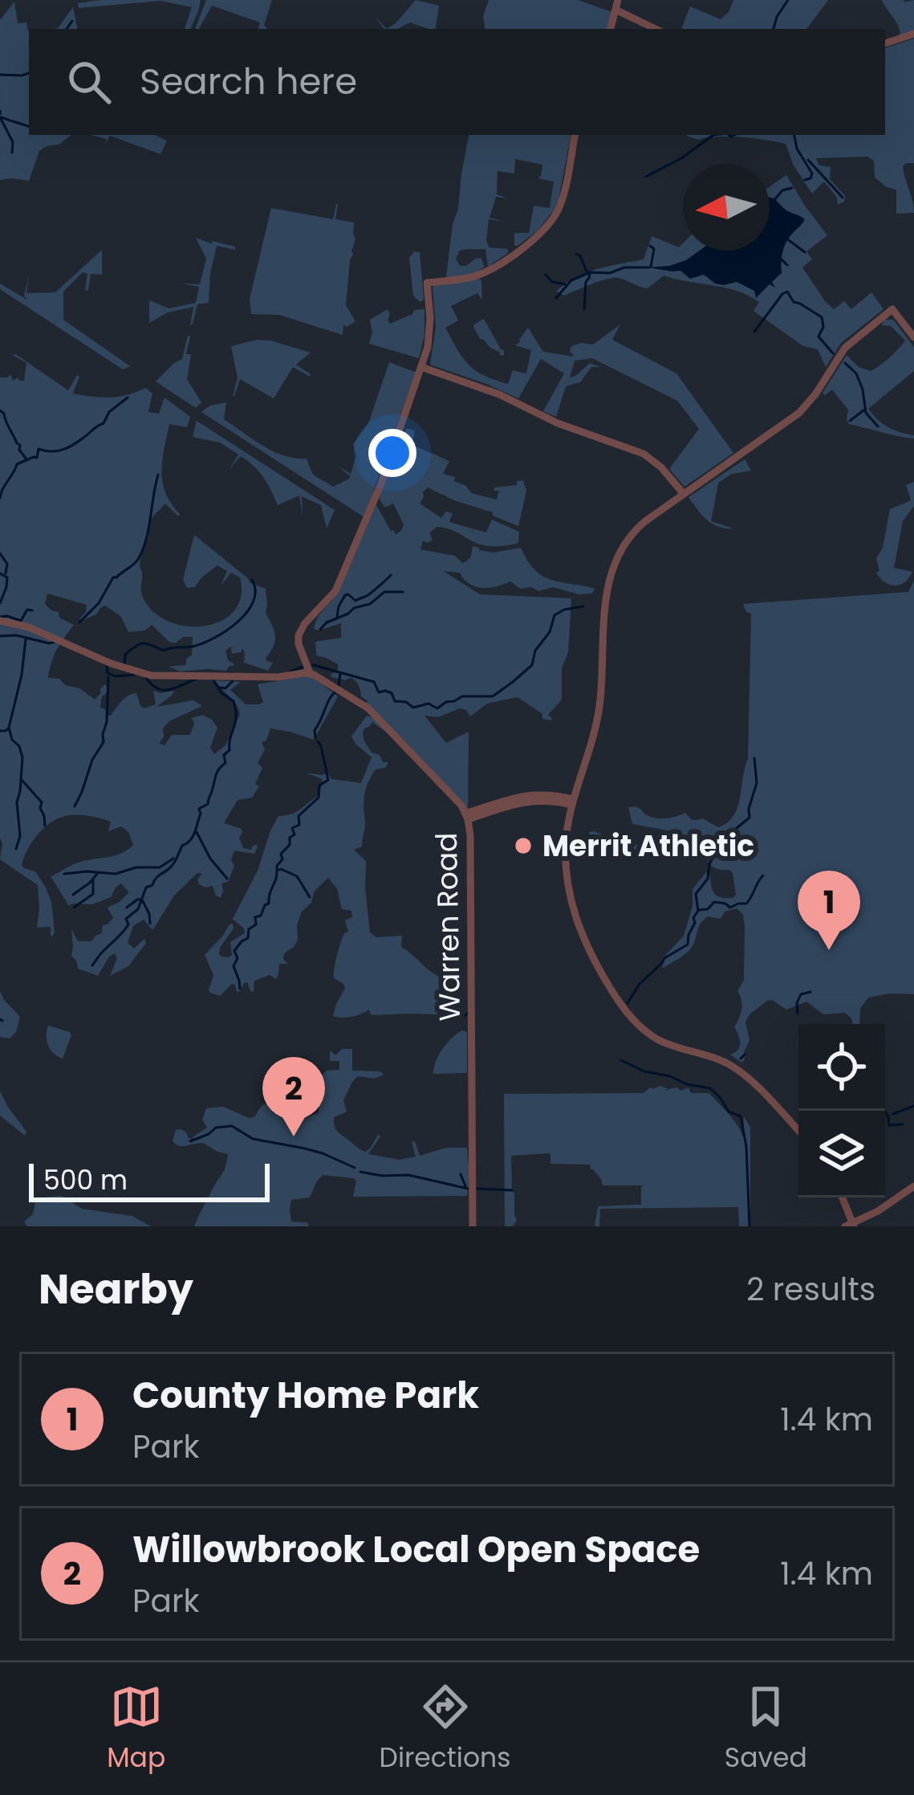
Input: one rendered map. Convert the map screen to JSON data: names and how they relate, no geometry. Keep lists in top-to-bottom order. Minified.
{"streets":{"street":["Warren Road"]},"places":["Merrit Athletic"],"scale_bar":"500 m","north":"left","page":{"search":"Search here","pins":["1","2"],"scale":"500 m","heading":["Nearby","2 results"],"list":[{"mark":"1","name":"County Home Park","note":"Park","value":"1.4 km"},{"mark":"2","name":"Willowbrook Local Open Space","note":"Park","value":"1.4 km"}],"nav":["Map","Directions","Saved"]}}
